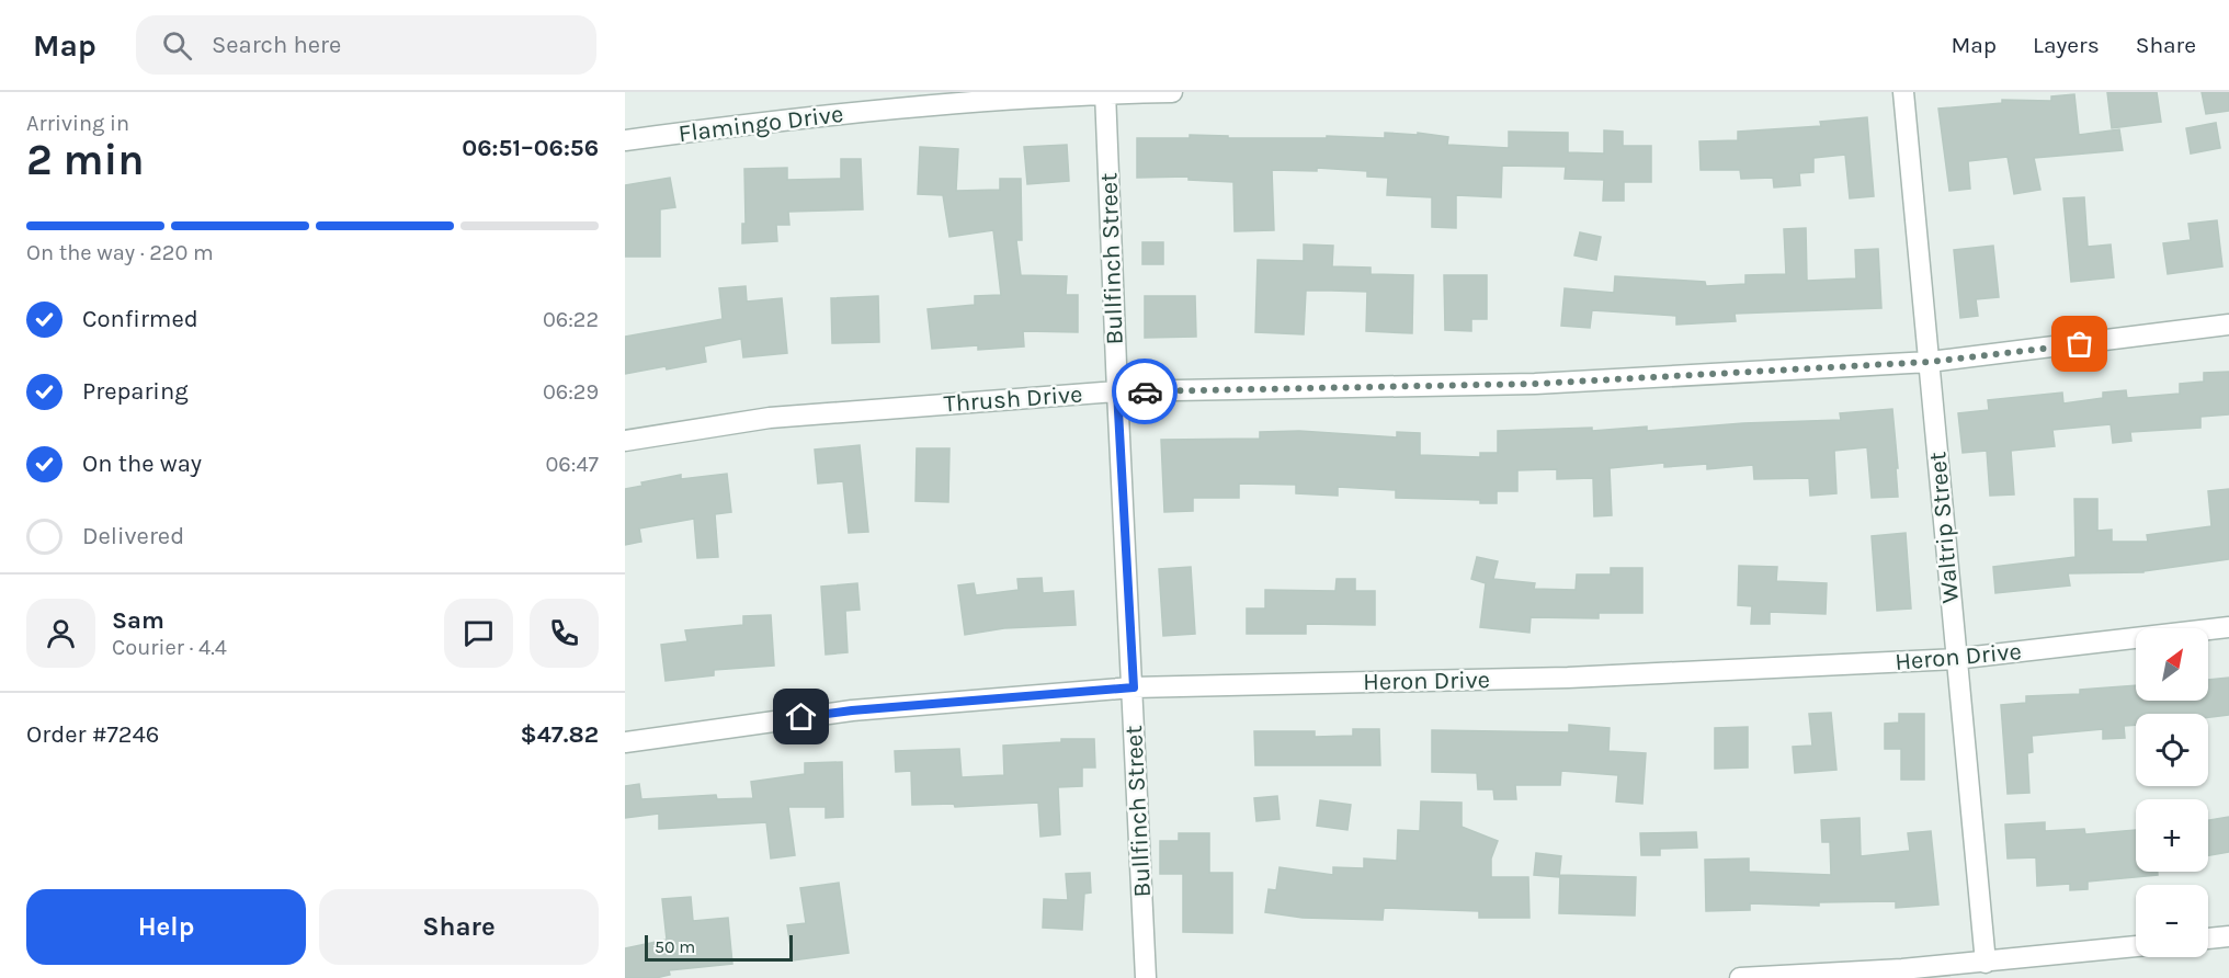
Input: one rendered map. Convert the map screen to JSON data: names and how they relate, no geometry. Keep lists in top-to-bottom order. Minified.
{"streets":{"street":["Flamingo Drive","Bullfinch Street","Thrush Drive","Waltrip Street","Heron Drive"]},"crossings":[["Flamingo Drive","Bullfinch Street"],["Bullfinch Street","Thrush Drive"],["Bullfinch Street","Heron Drive"],["Thrush Drive","Waltrip Street"],["Waltrip Street","Heron Drive"]],"scale_bar":"50 m","north":"top right","page":{"header":"Map","search":"Search here","nav":["Map","Layers","Share"],"heading":["2 min","Arriving in","06:51–06:56"],"panel":["Sam","Courier · 4.4","Order #7246","$47.82"],"bar":"On the way · 220 m","list":[["Confirmed","06:22"],["Preparing","06:29"],["On the way","06:47"],"Delivered"],"map_buttons":["+","−"],"buttons":["Help","Share"],"scale":"50 m"}}
